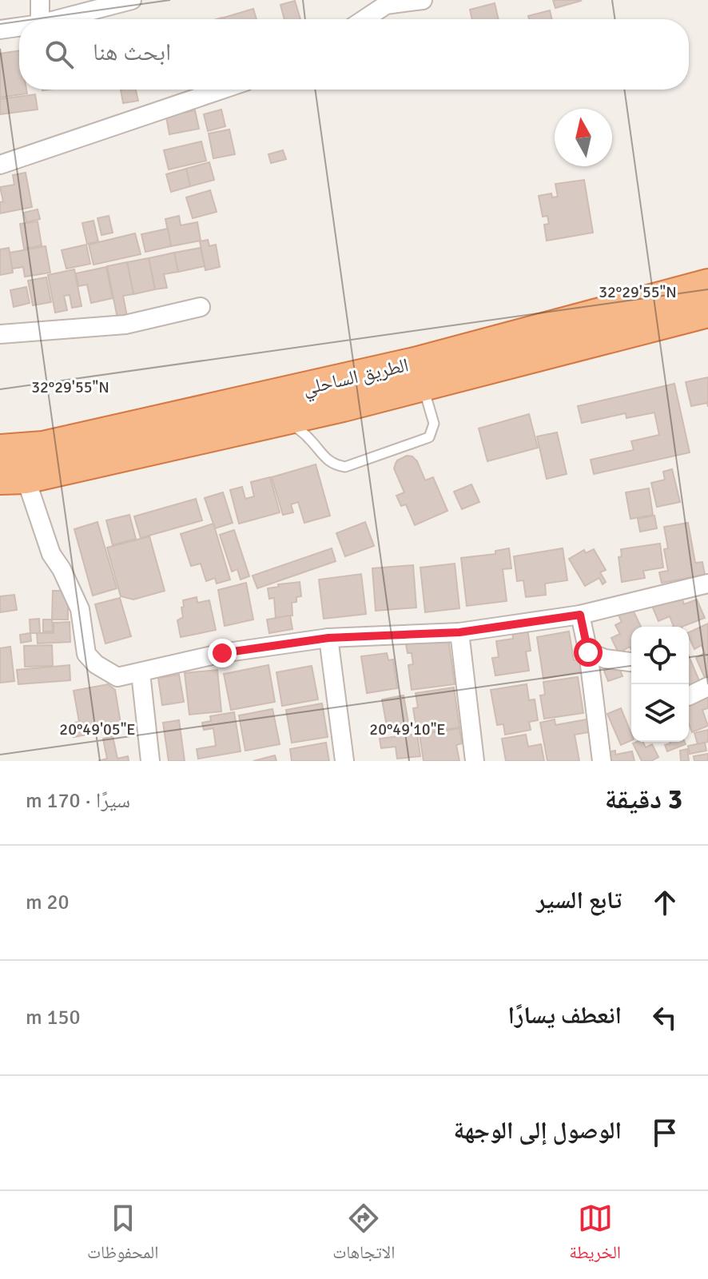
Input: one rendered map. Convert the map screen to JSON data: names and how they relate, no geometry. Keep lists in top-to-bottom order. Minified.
{"streets":{"highway":["الطريق الساحلي"]},"north":"top","page":{"search":"ابحث هنا","heading":["3 دقيقة","سيرًا · 170 m"],"list":[["تابع السير","20 m"],["انعطف يسارًا","150 m"],"الوصول إلى الوجهة"],"nav":["الخريطة","الاتجاهات","المحفوظات"]},"coordinates":["32°29'55\"N","20°49'05\"E","20°49'10\"E"]}
